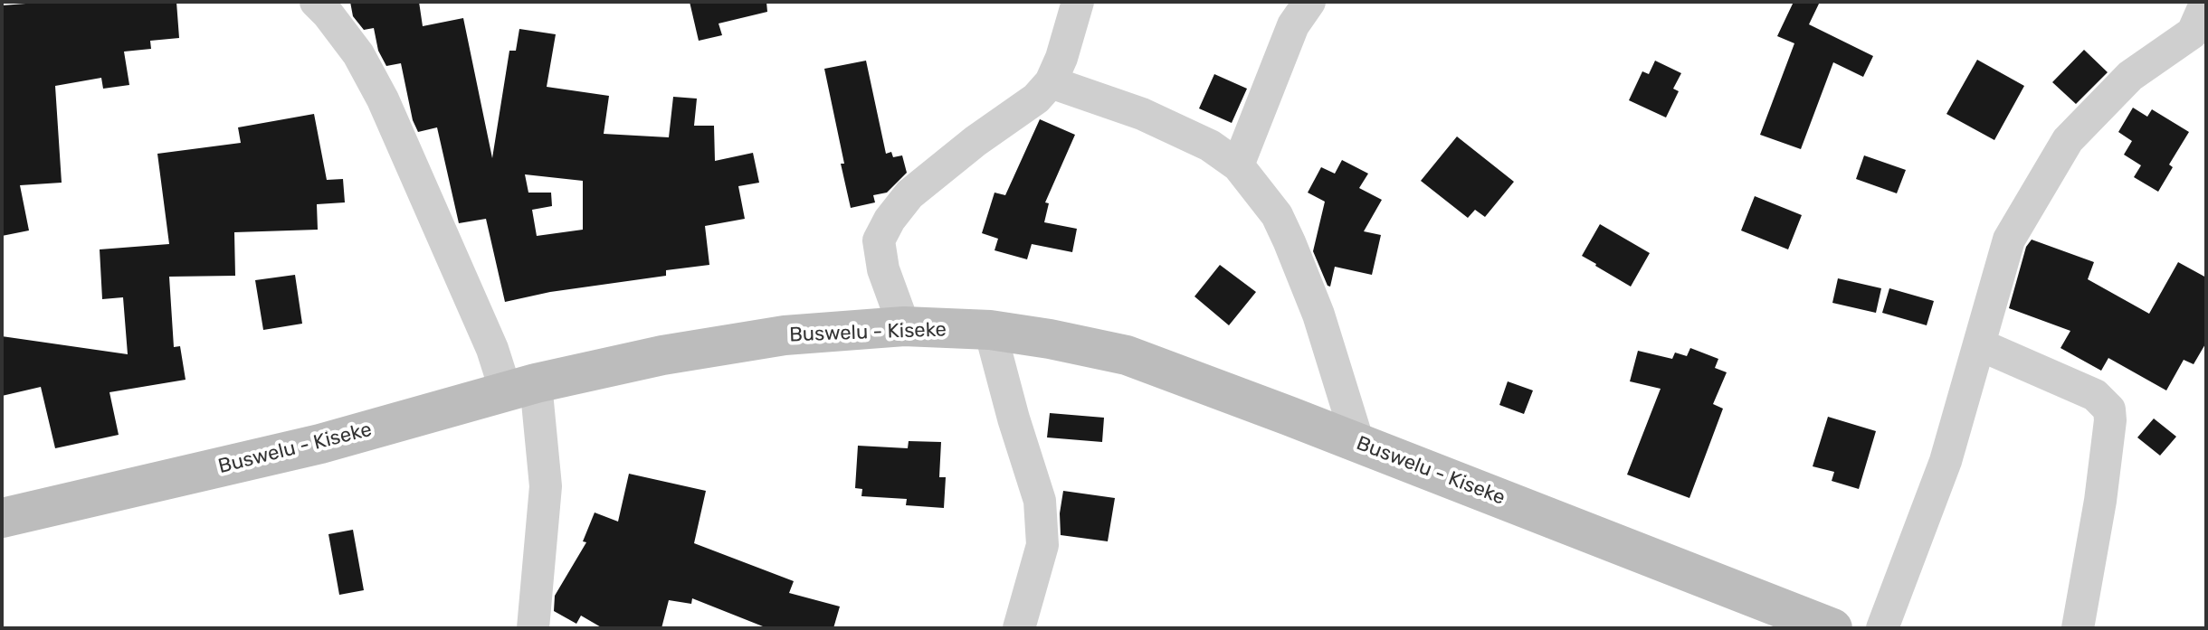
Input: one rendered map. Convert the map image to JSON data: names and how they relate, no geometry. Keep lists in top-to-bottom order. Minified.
{"streets":{"main road":["Buswelu - Kiseke"]}}
